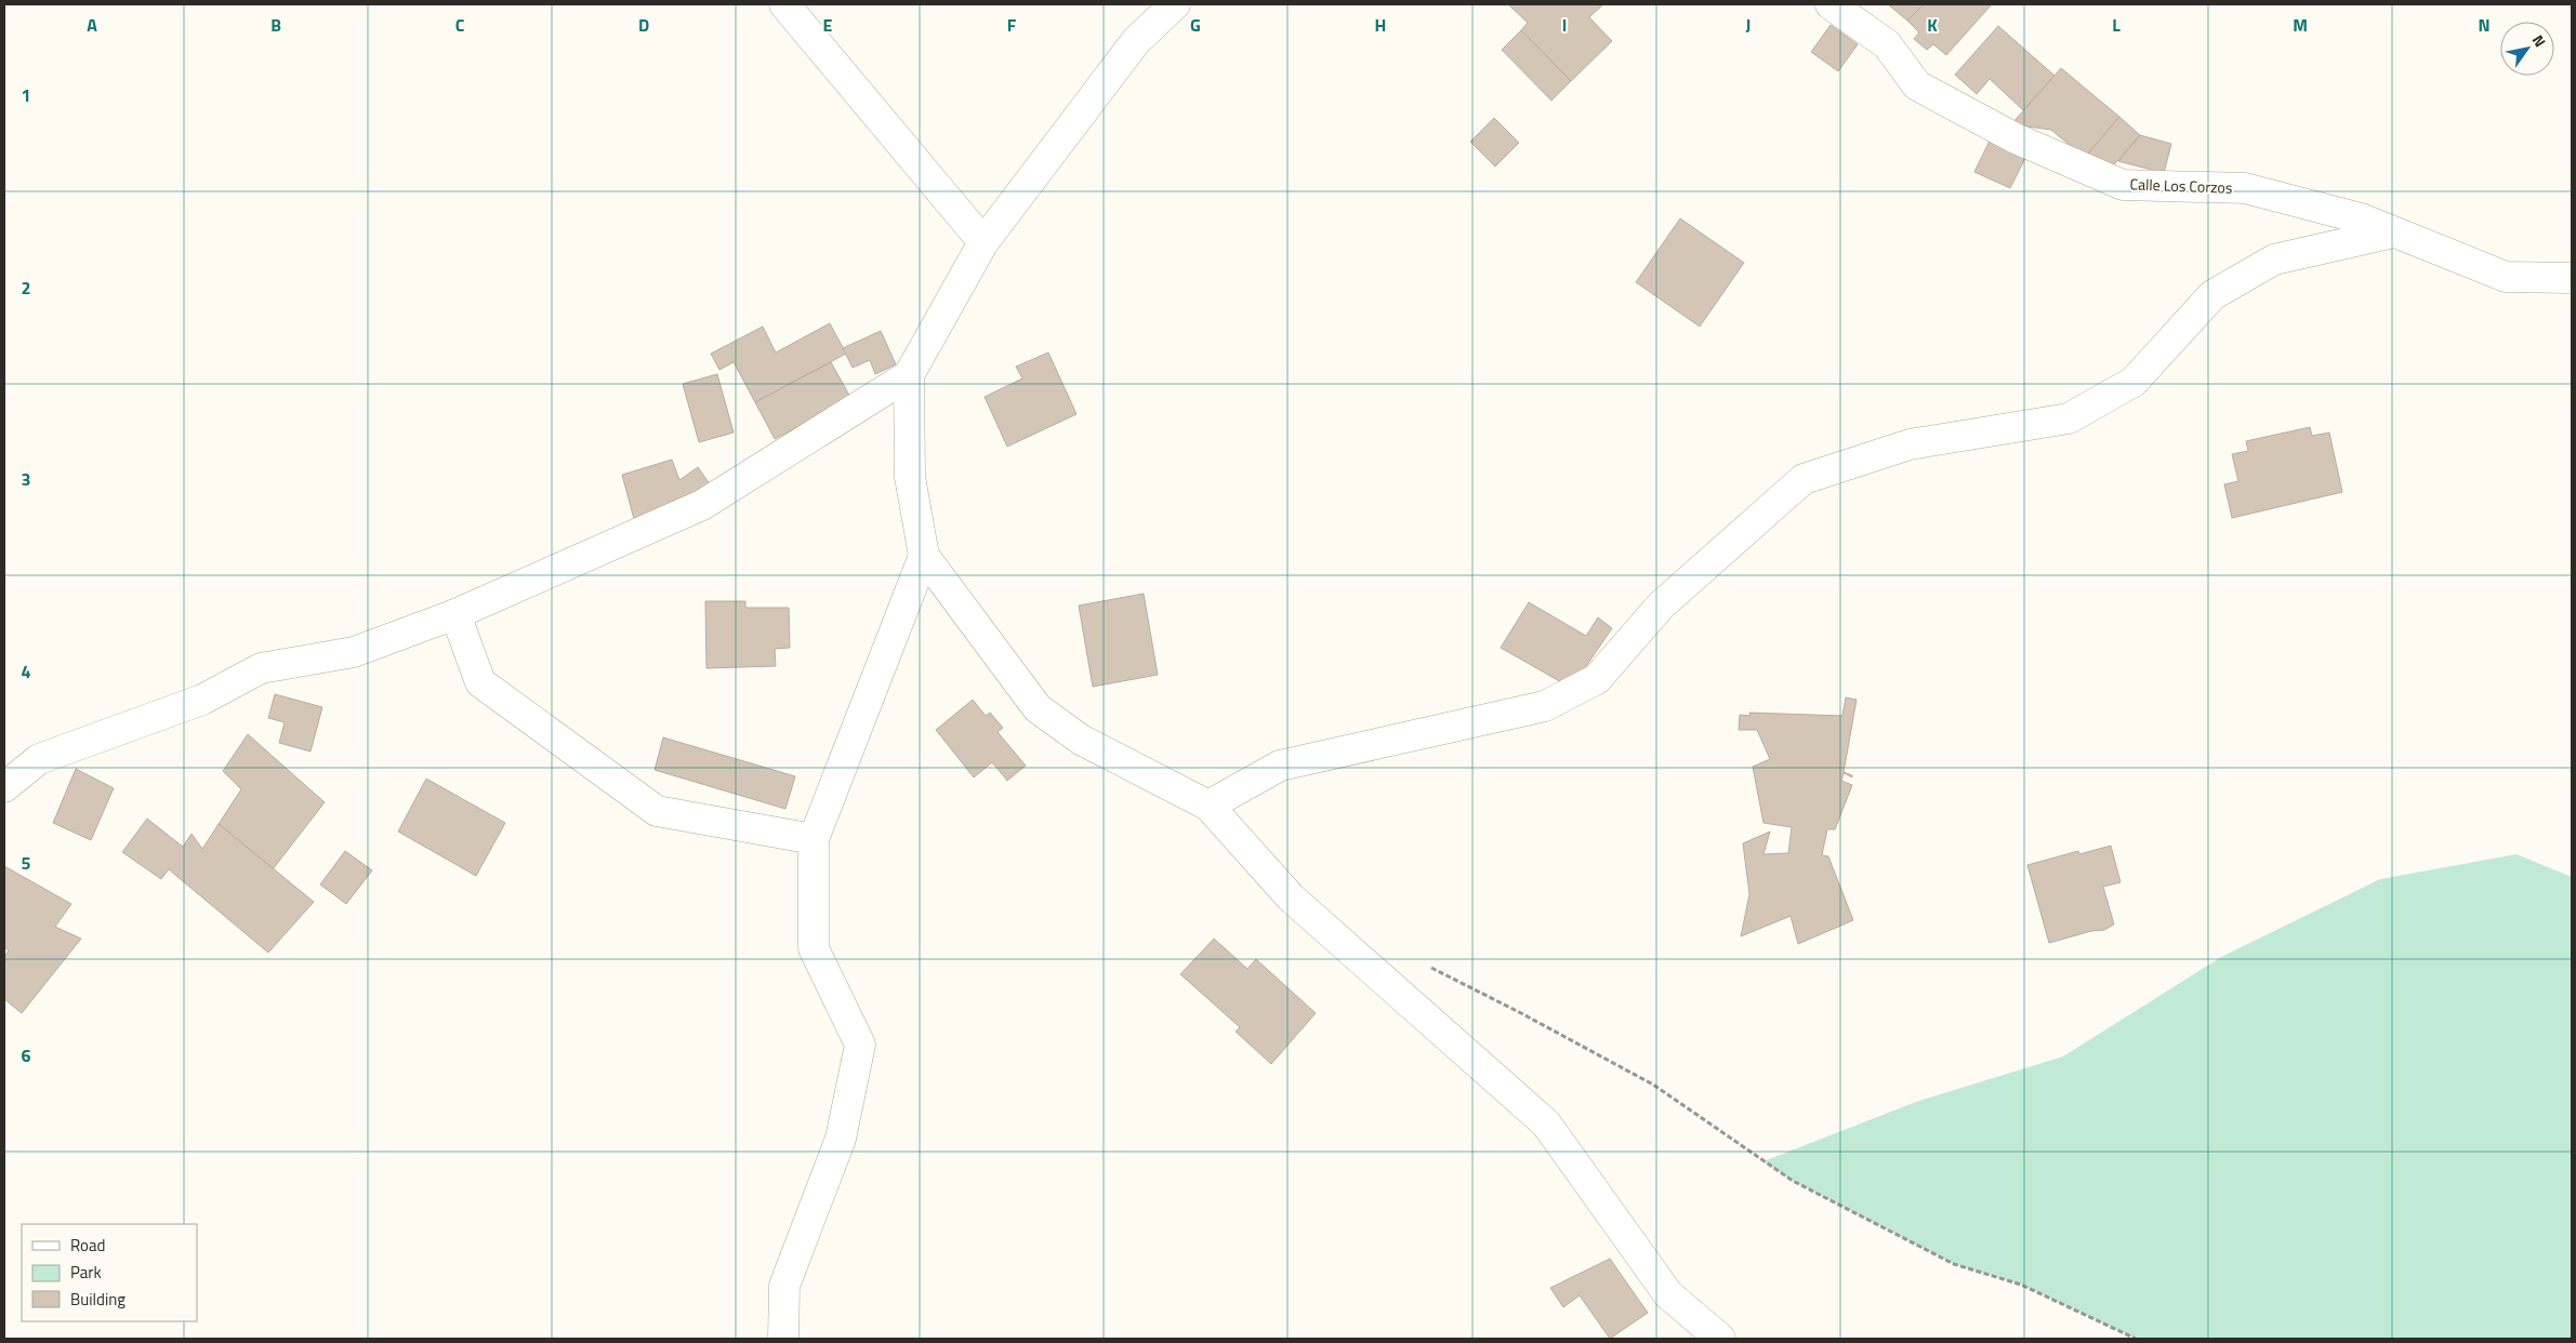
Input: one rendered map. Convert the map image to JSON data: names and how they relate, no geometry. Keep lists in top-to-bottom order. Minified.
{"streets":{"street":["Calle Los Corzos"]},"legend":["Road","Park","Building"],"north":"top right","grid":{"columns":["A","B","C","D","E","F","G","H","I","J","K","L","M","N"],"rows":["1","2","3","4","5","6"]}}
